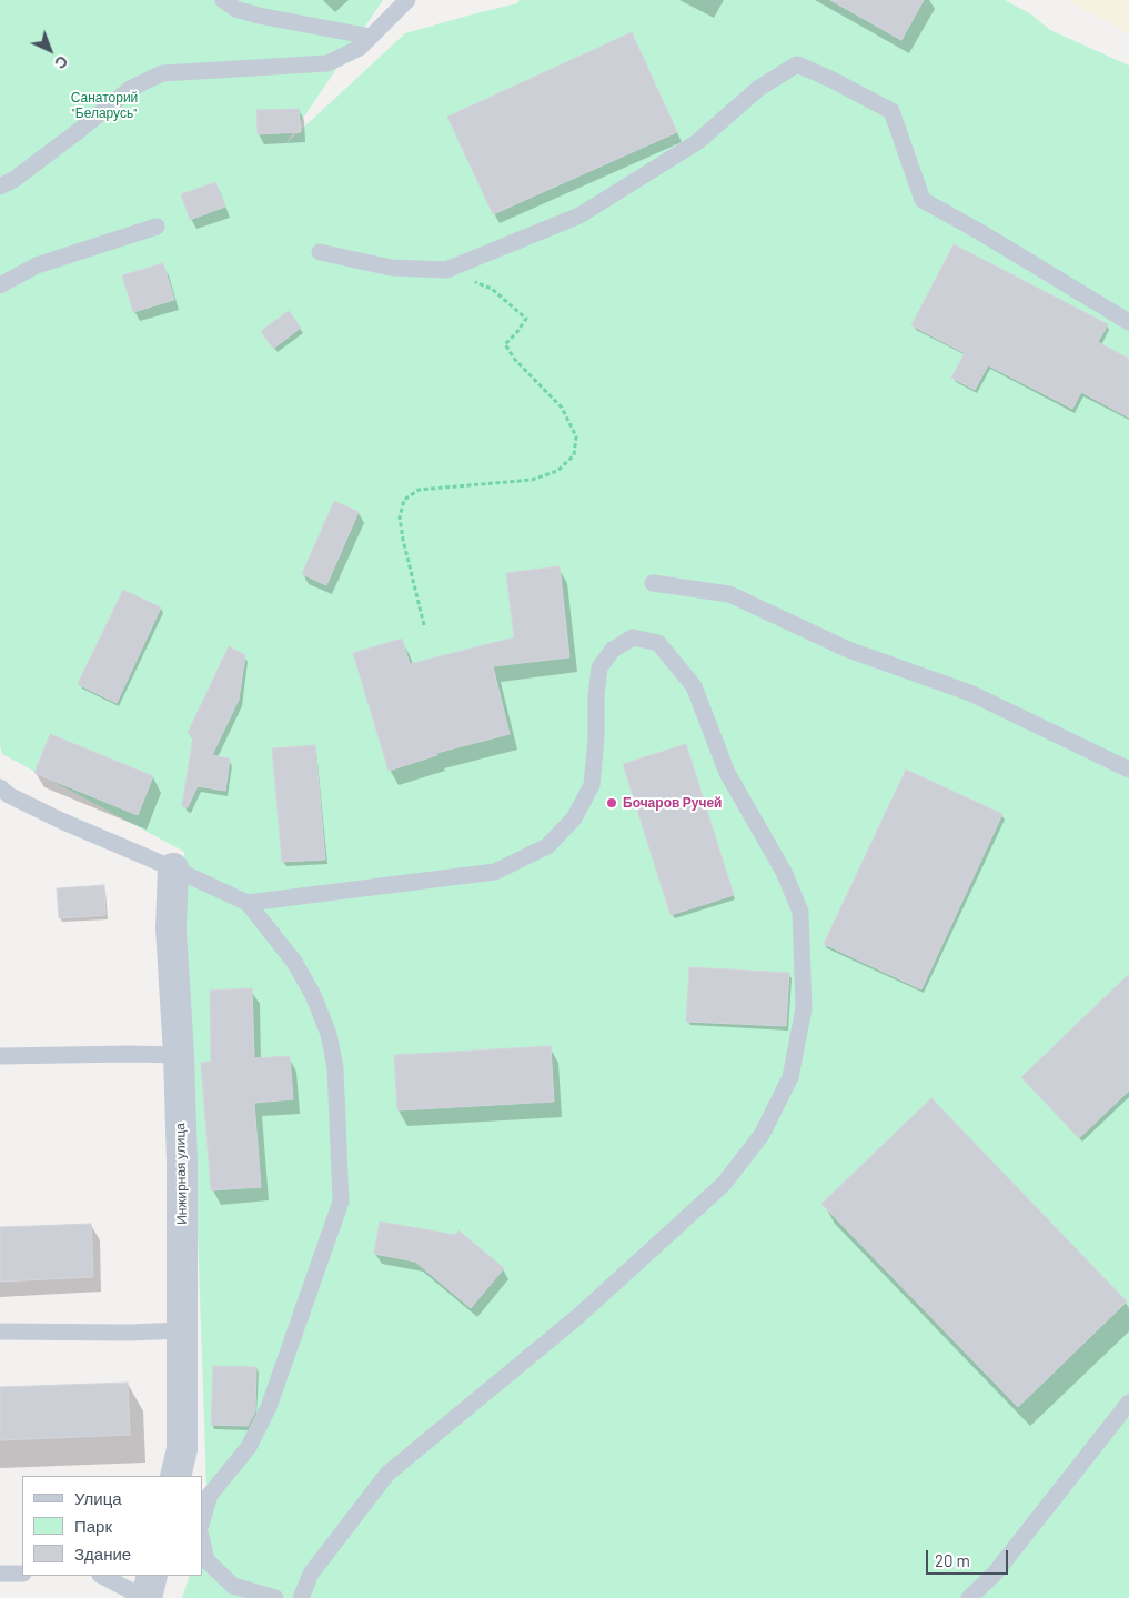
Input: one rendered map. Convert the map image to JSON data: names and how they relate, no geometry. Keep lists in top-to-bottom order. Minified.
{"streets":{"street":["Инжирная улица"]},"parks":["Санаторий \"Беларусь\""],"places":["Бочаров Ручей"],"legend":["Улица","Парк","Здание"],"scale_bar":"20 m","north":"bottom right"}
